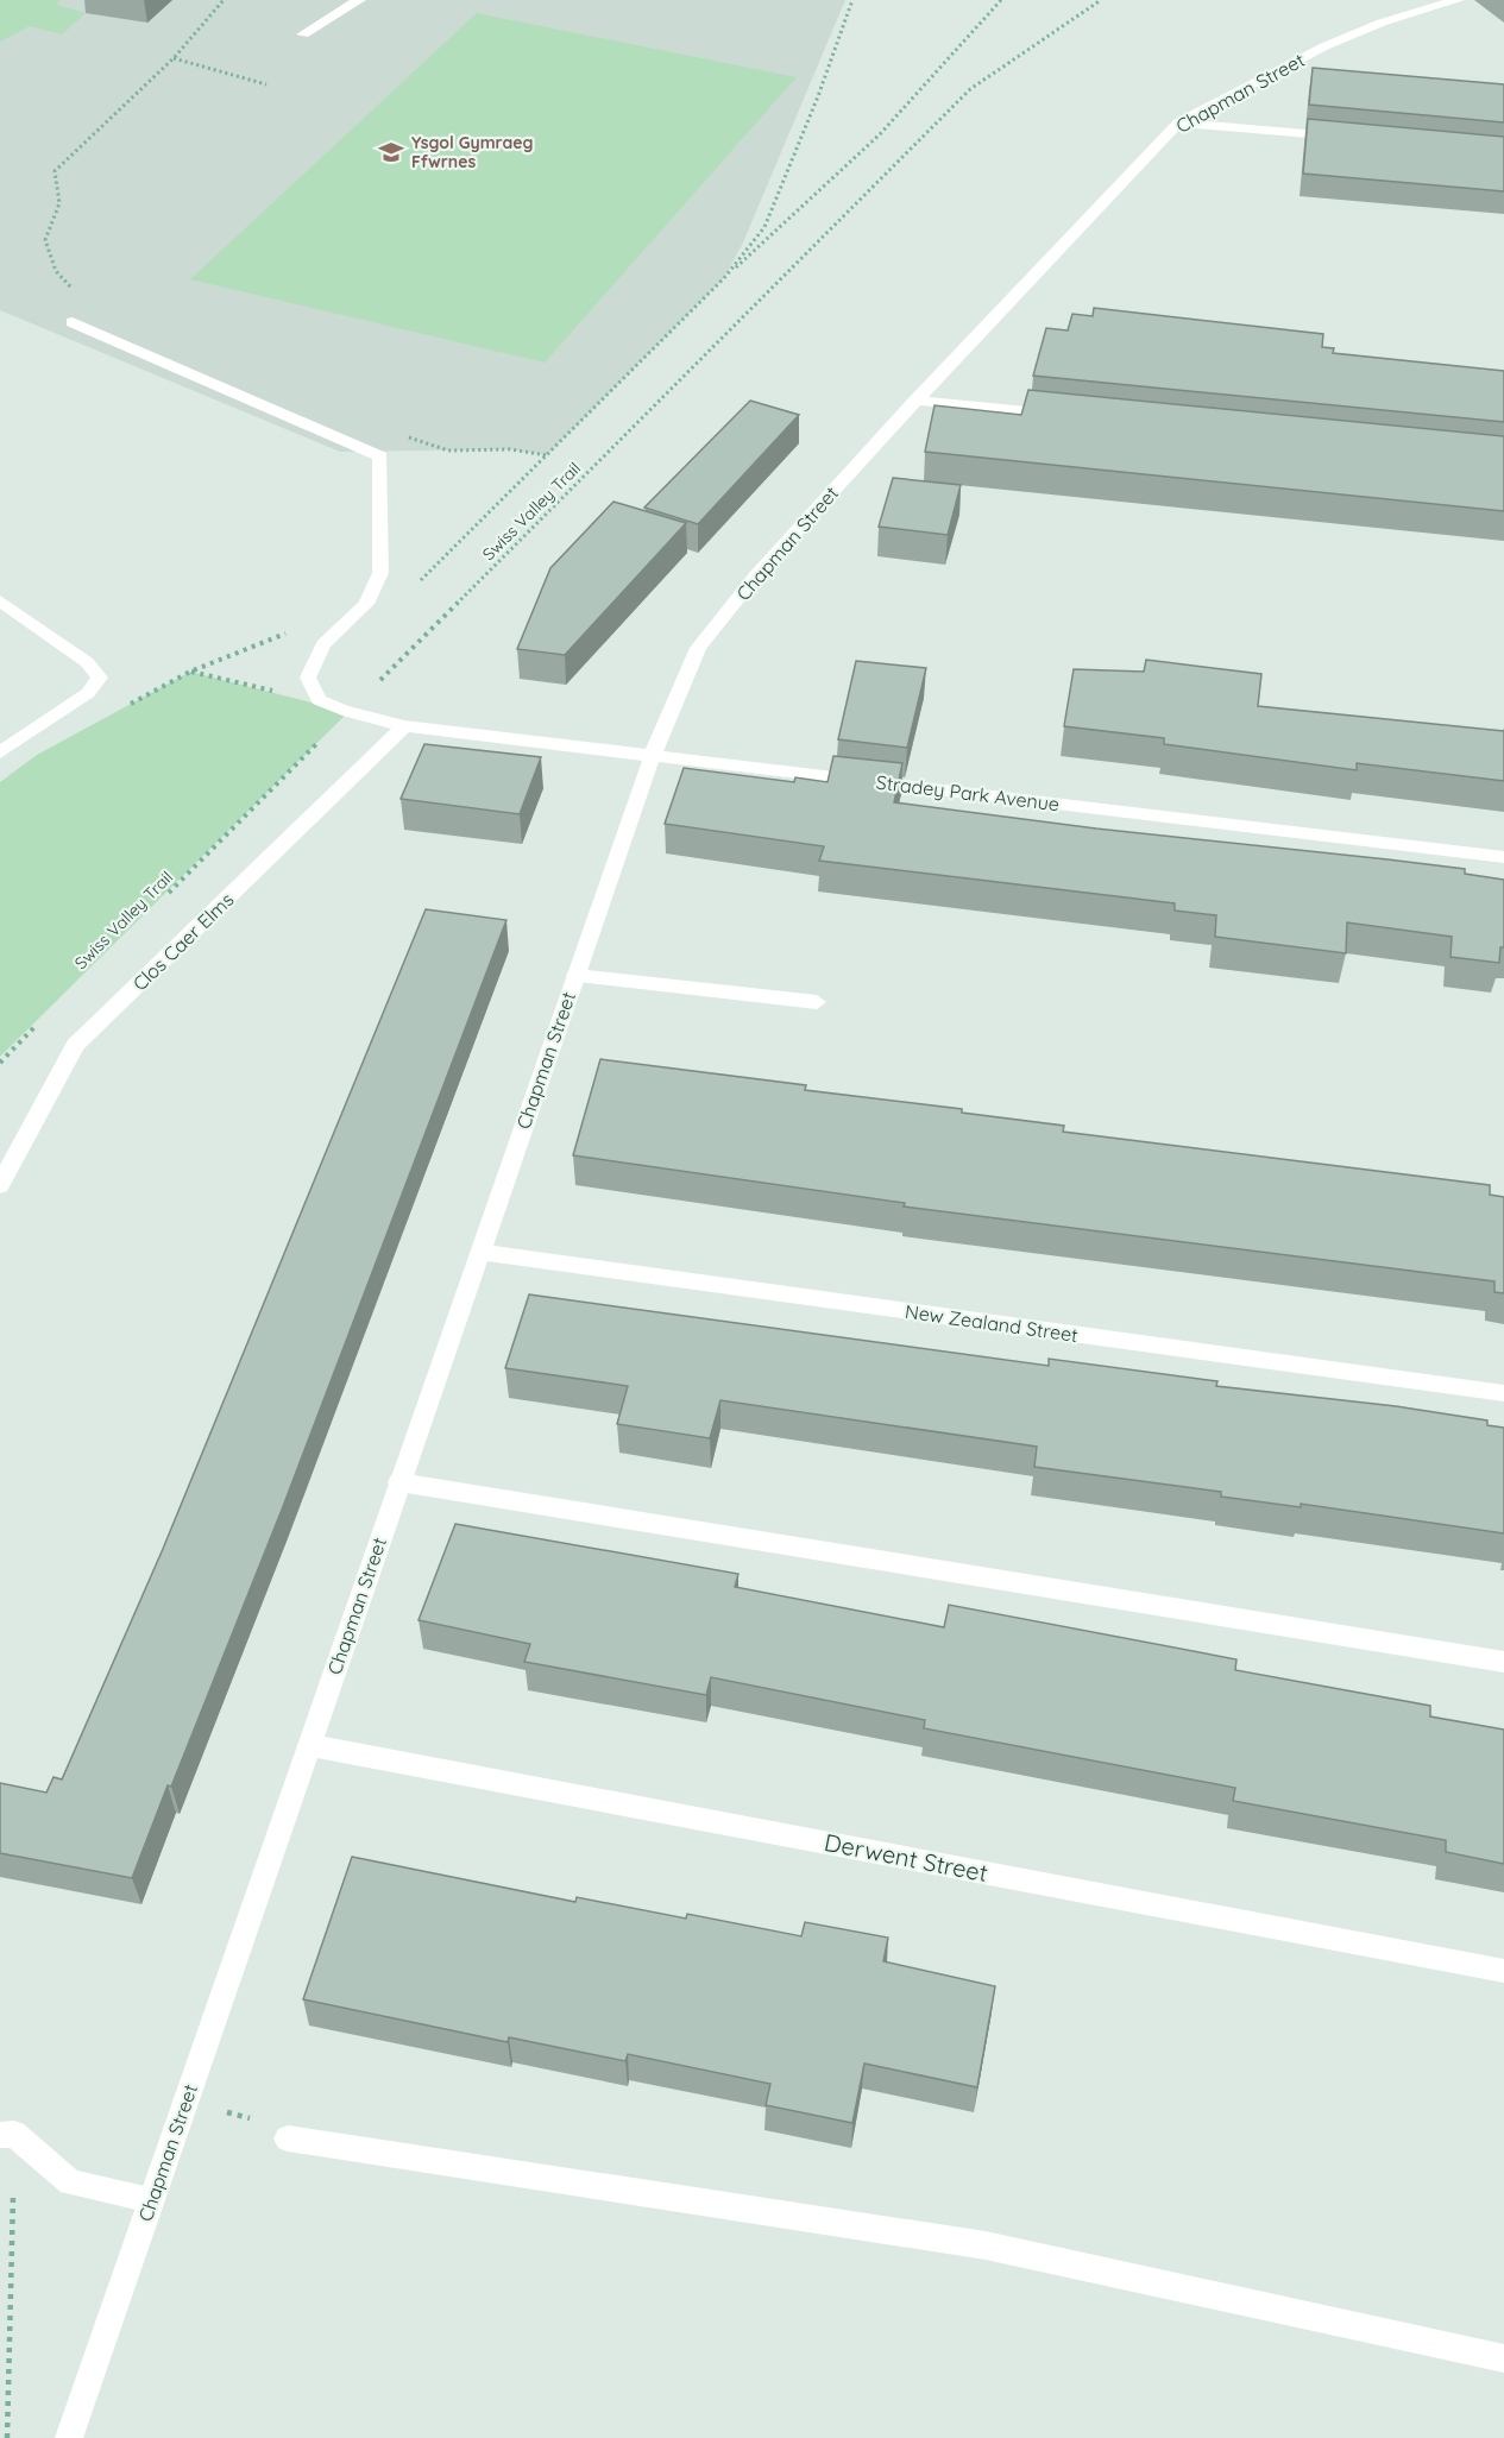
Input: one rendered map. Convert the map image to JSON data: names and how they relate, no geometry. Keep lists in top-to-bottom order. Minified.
{"streets":{"street":["Chapman Street","Stradey Park Avenue","Clos Caer Elms","New Zealand Street","Derwent Street"],"path":["Swiss Valley Trail"]},"crossings":[["Chapman Street","Stradey Park Avenue"],["Chapman Street","New Zealand Street"],["Chapman Street","Derwent Street"],["Swiss Valley Trail","Stradey Park Avenue"],["Stradey Park Avenue","Clos Caer Elms"]],"places":{"school or university":["Ysgol Gymraeg Ffwrnes"]}}
